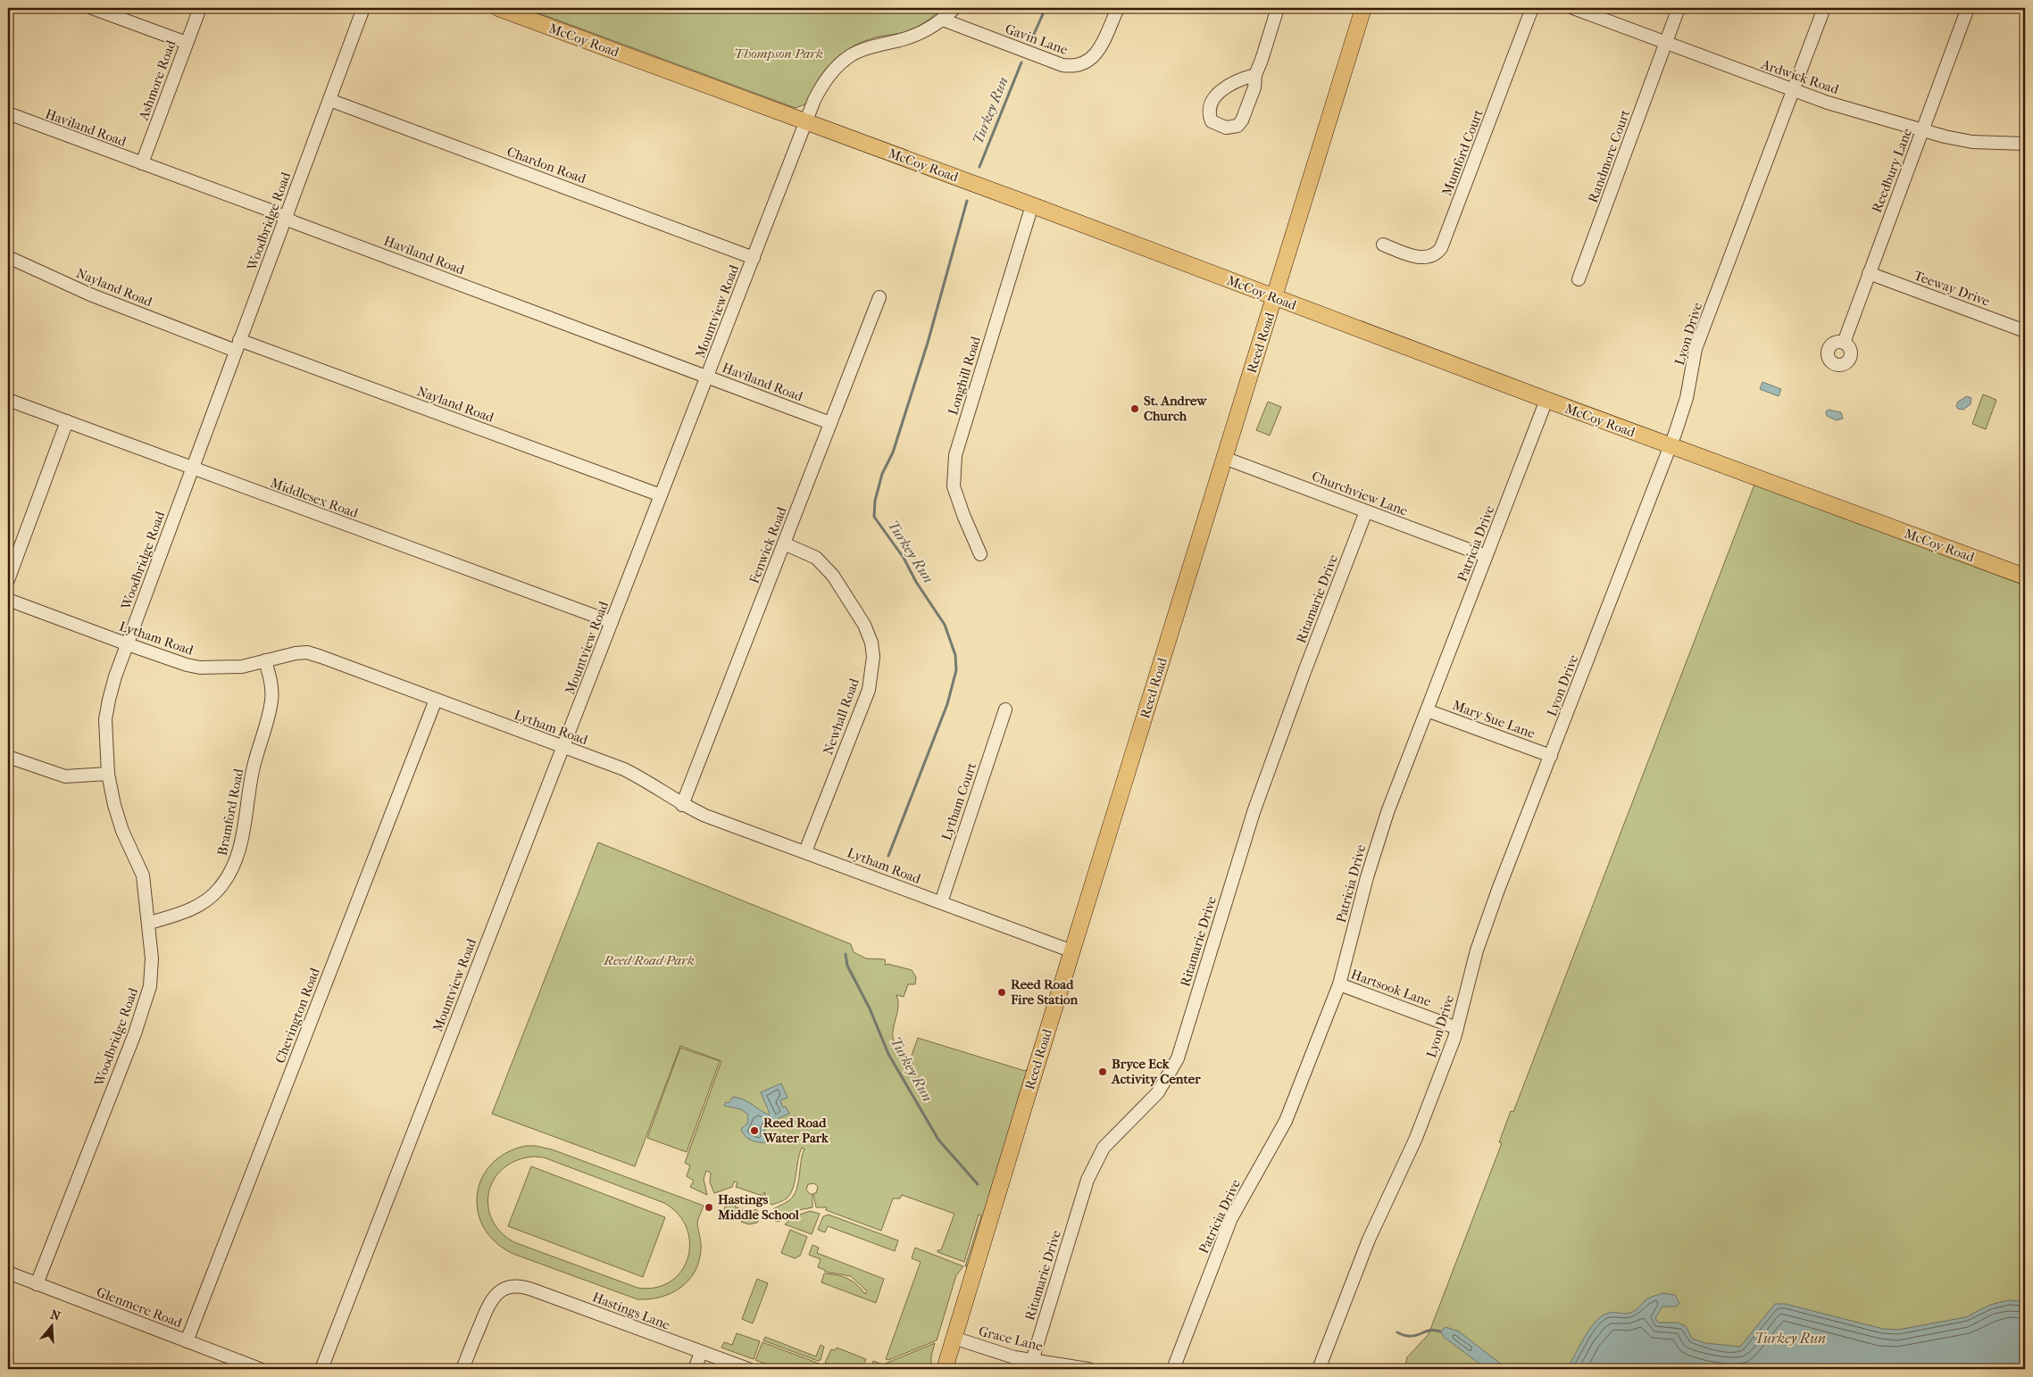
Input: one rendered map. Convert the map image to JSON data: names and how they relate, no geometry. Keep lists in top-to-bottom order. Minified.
{"streets":{"main road":["McCoy Road","Reed Road"],"street":["Gavin Lane","Ardwick Road","Ashmore Road","Haviland Road","Mumford Court","Randmore Court","Chardon Road","Reedbury Lane","Woodbridge Road","Nayland Road","Teeway Drive","Mountview Road","Lyon Drive","Longhill Road","Churchview Lane","Middlesex Road","Patricia Drive","Fenwick Road","Ritamarie Drive","Lytham Road","Newhall Road","Mary Sue Lane","Lytham Court","Bramford Road","Hartsook Lane","Chevington Road","Glenmere Road","Hastings Lane","Grace Lane"]},"crossings":[["Gavin Lane","Mountview Road"],["McCoy Road","Mountview Road"],["McCoy Road","Lyon Drive"],["McCoy Road","Reed Road"],["McCoy Road","Longhill Road"],["McCoy Road","Patricia Drive"],["Ardwick Road","Randmore Court"],["Ardwick Road","Reedbury Lane"],["Ardwick Road","Lyon Drive"],["Ashmore Road","Haviland Road"],["Haviland Road","Woodbridge Road"],["Haviland Road","Mountview Road"],["Haviland Road","Fenwick Road"],["Chardon Road","Woodbridge Road"],["Chardon Road","Mountview Road"],["Reedbury Lane","Teeway Drive"],["Woodbridge Road","Nayland Road"],["Woodbridge Road","Middlesex Road"],["Woodbridge Road","Lytham Road"],["Woodbridge Road","Bramford Road"],["Woodbridge Road","Glenmere Road"],["Nayland Road","Mountview Road"],["Mountview Road","Middlesex Road"],["Mountview Road","Lytham Road"],["Lyon Drive","Mary Sue Lane"],["Lyon Drive","Hartsook Lane"],["Reed Road","Churchview Lane"],["Reed Road","Lytham Road"],["Reed Road","Grace Lane"],["Churchview Lane","Patricia Drive"],["Churchview Lane","Ritamarie Drive"],["Patricia Drive","Mary Sue Lane"],["Patricia Drive","Hartsook Lane"],["Fenwick Road","Lytham Road"],["Fenwick Road","Newhall Road"],["Ritamarie Drive","Grace Lane"],["Lytham Road","Newhall Road"],["Lytham Road","Lytham Court"],["Lytham Road","Bramford Road"],["Lytham Road","Chevington Road"],["Chevington Road","Glenmere Road"]],"water":["Turkey Run"],"parks":["Thompson Park","Reed Road Park"],"places":["St. Andrew Church","Reed Road Fire Station","Bryce Eck Activity Center","Reed Road Water Park","Hastings Middle School"],"north":"top"}
